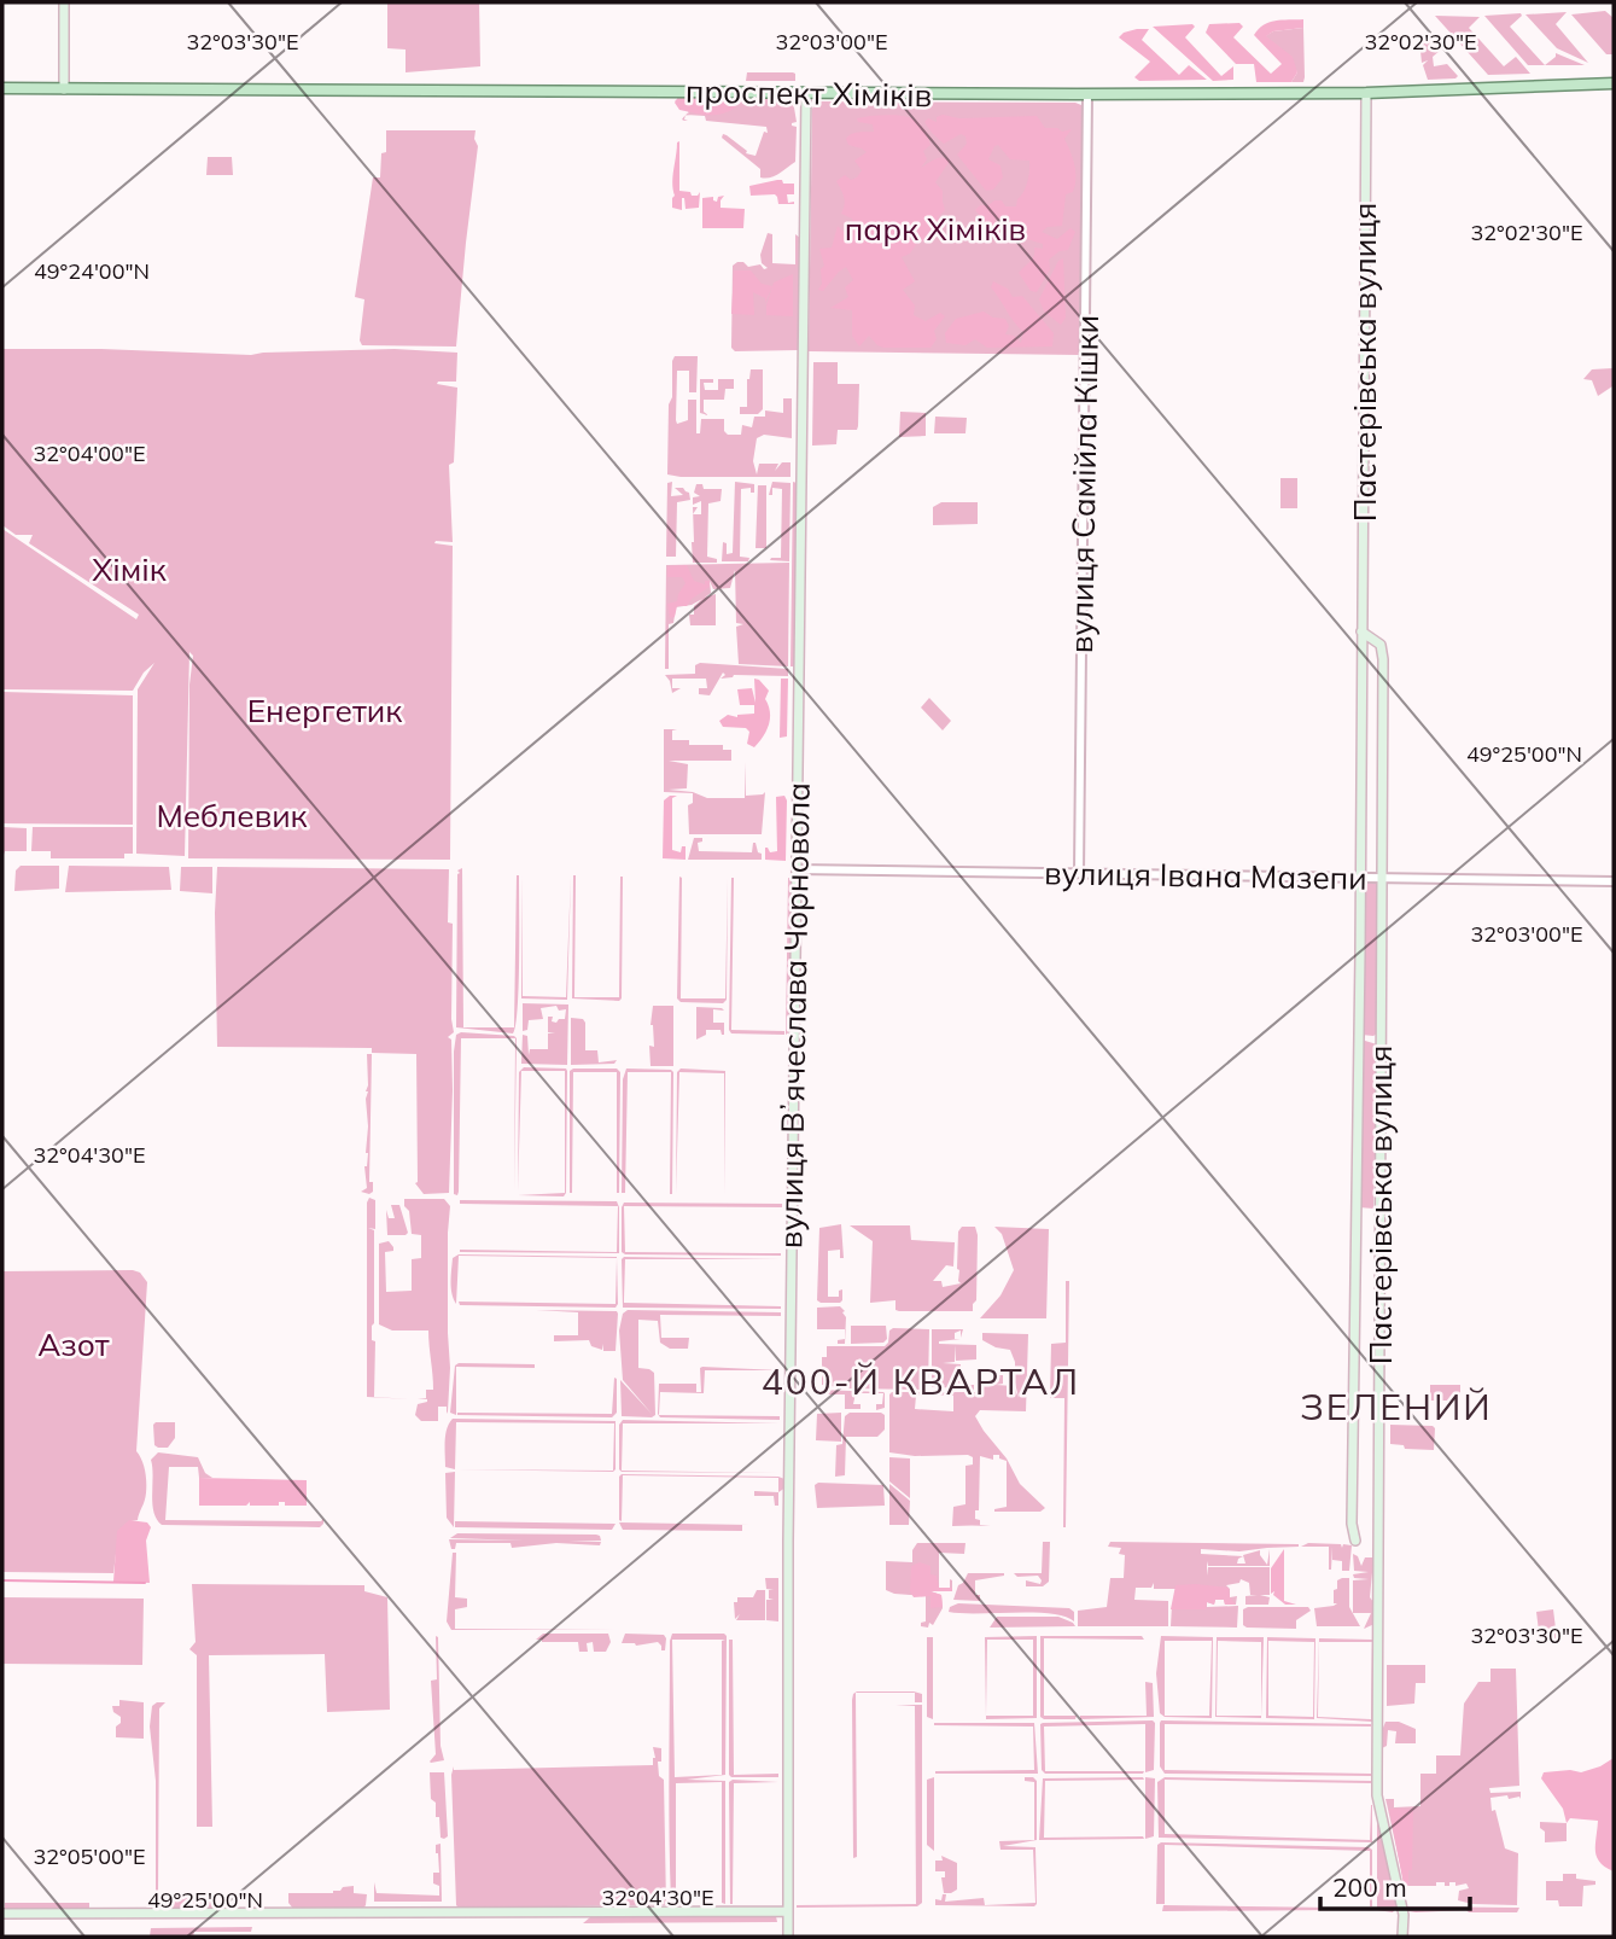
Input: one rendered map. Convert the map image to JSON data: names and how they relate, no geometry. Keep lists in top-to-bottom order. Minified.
{"streets":{"main road":["проспект Хіміків","Пастерівська вулиця","вулиця Вʼячеслава Чорновола"],"street":["вулиця Самійла Кішки","вулиця Івана Мазепи"]},"crossings":[["проспект Хіміків","Пастерівська вулиця"],["проспект Хіміків","вулиця Самійла Кішки"],["проспект Хіміків","вулиця Вʼячеслава Чорновола"],["Пастерівська вулиця","вулиця Івана Мазепи"],["вулиця Самійла Кішки","вулиця Івана Мазепи"],["вулиця Івана Мазепи","вулиця Вʼячеслава Чорновола"]],"districts":["400-Й КВАРТАЛ","ЗЕЛЕНИЙ"],"parks":["парк Хіміків","Хімік","Енергетик","Меблевик","Азот"],"scale_bar":"200 m","coordinates":["32°02'30\"E","32°03'30\"E","32°03'00\"E","49°24'00\"N","32°04'00\"E","49°25'00\"N","32°04'30\"E","32°05'00\"E"]}
